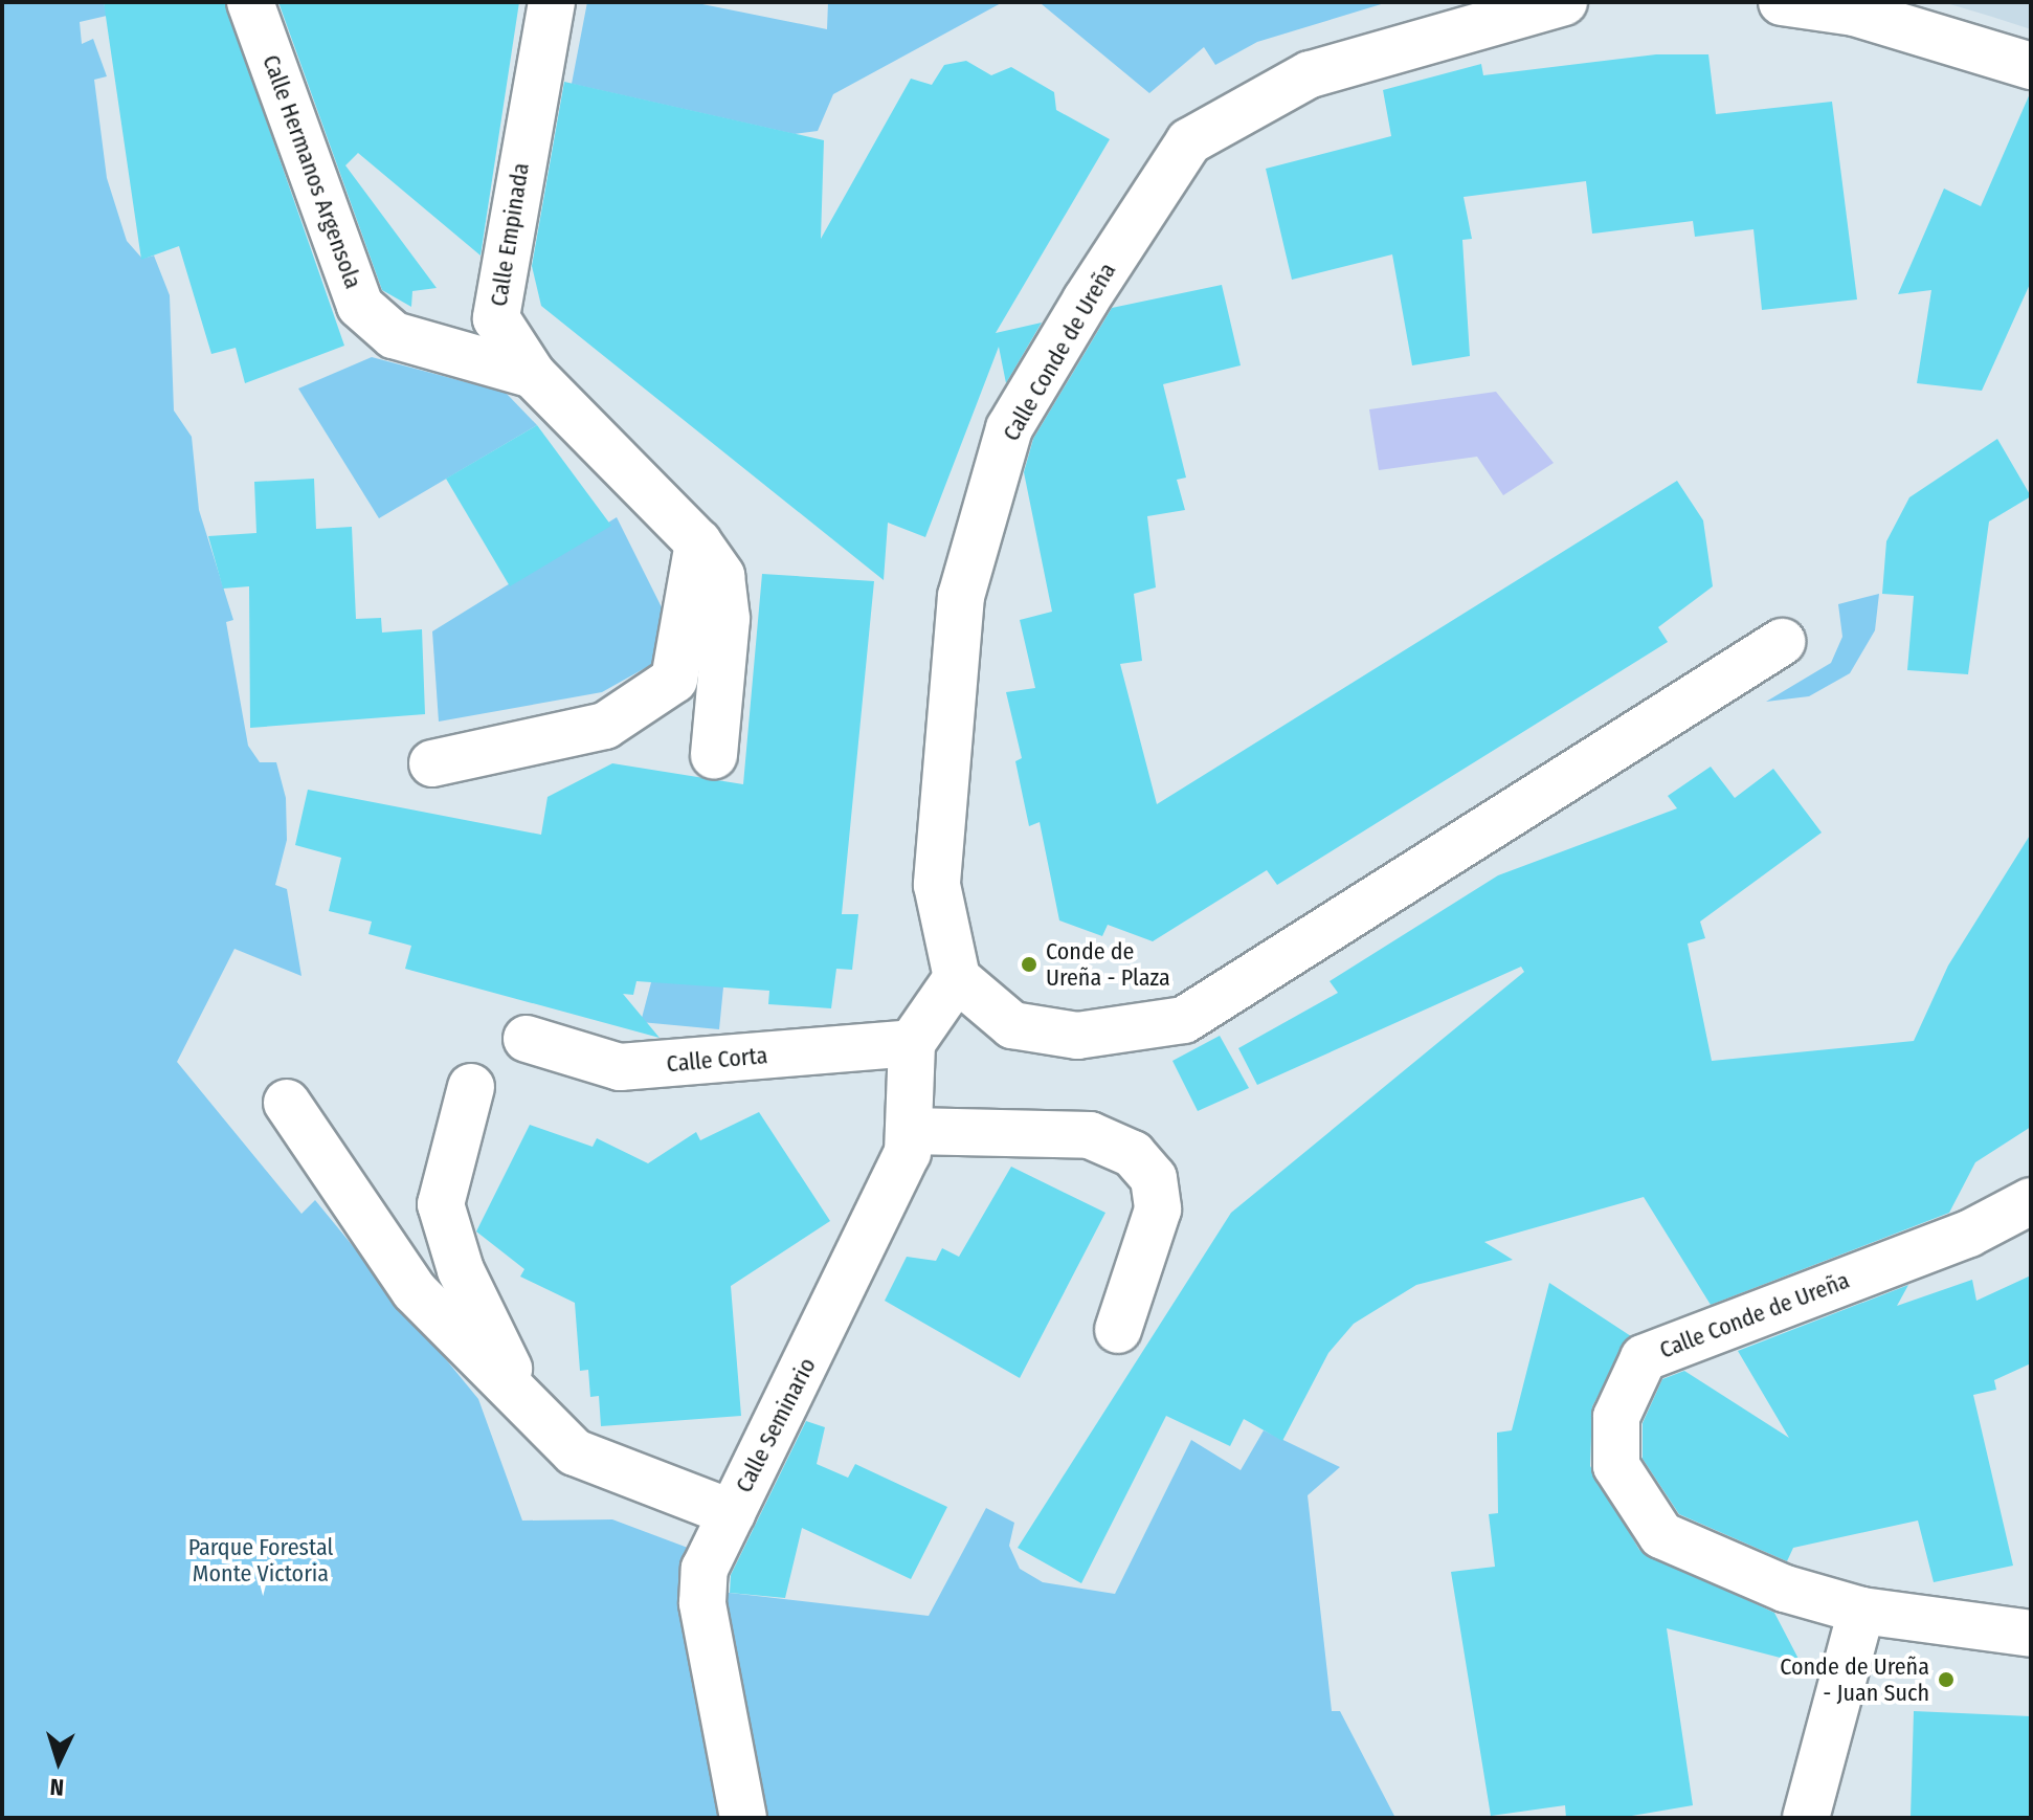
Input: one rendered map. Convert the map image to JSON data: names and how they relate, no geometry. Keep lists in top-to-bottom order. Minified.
{"streets":{"street":["Calle Hermanos Argensola","Calle Empinada","Calle Conde de Ureña","Calle Corta","Calle Seminario"]},"crossings":[["Calle Hermanos Argensola","Calle Empinada"],["Calle Corta","Calle Seminario"]],"parks":["Parque Forestal Monte Victoria"],"places":["Conde de Ureña - Plaza","Conde de Ureña - Juan Such"],"north":"bottom"}
